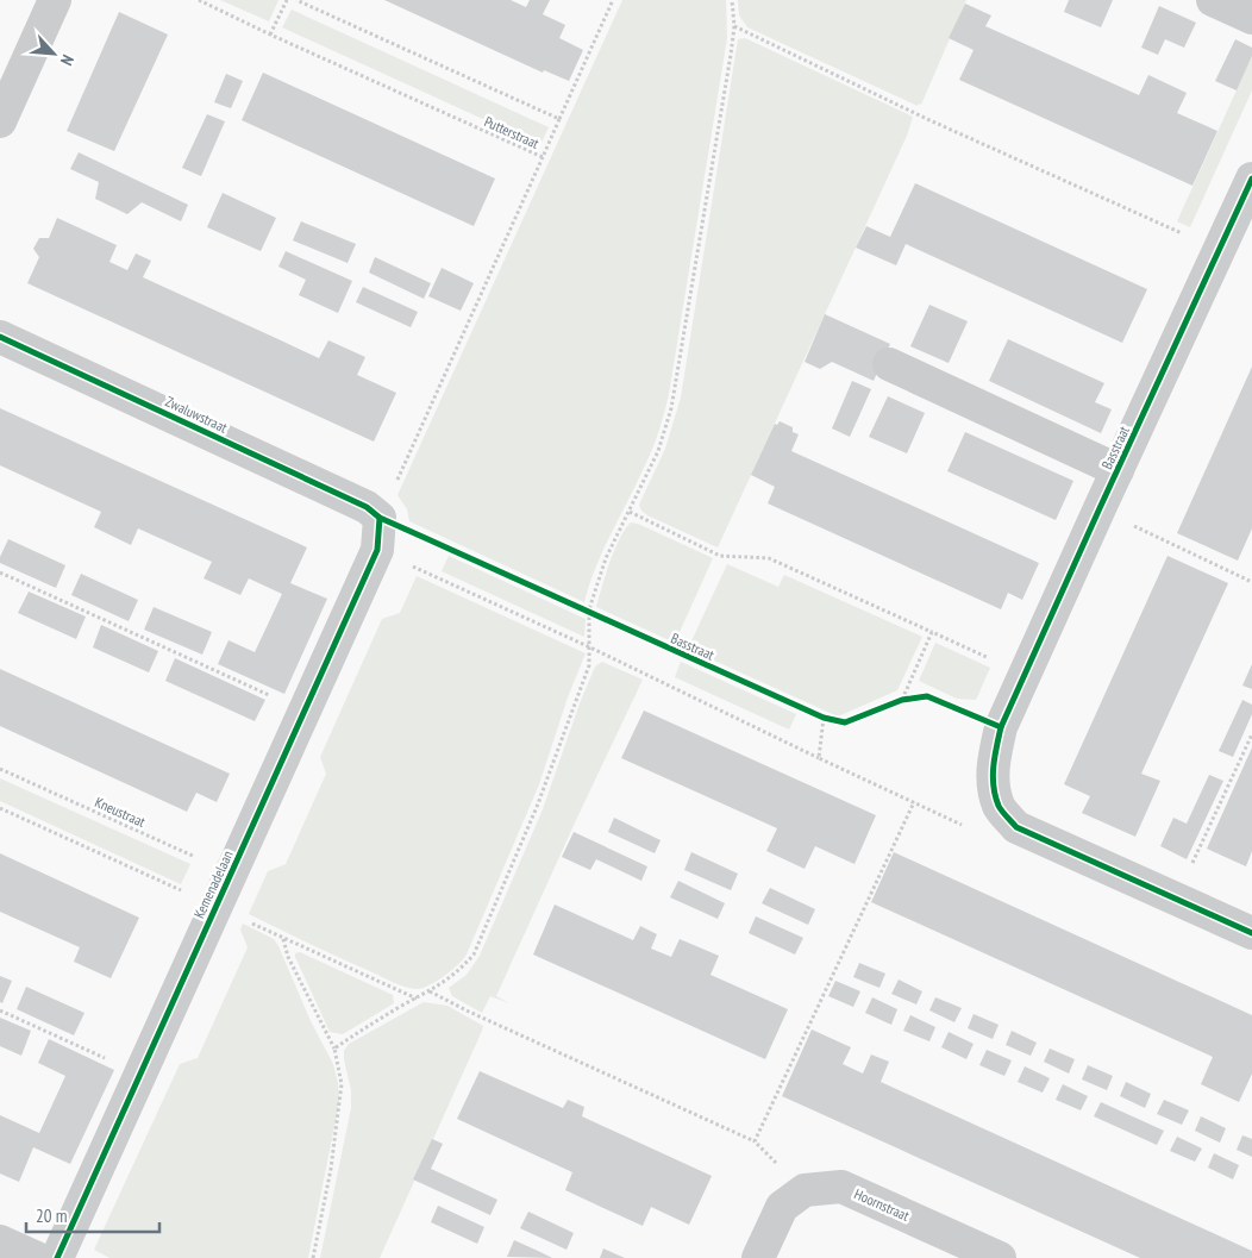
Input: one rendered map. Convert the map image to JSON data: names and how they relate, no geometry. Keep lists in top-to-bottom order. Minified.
{"streets":{"street":["Zwaluwstraat","Basstraat","Kemenadelaan","Hoornstraat"],"path":["Putterstraat","Kneustraat"]},"crossings":[["Zwaluwstraat","Kemenadelaan"],["Kneustraat","Kemenadelaan"]],"scale_bar":"20 m","north":"bottom right"}
